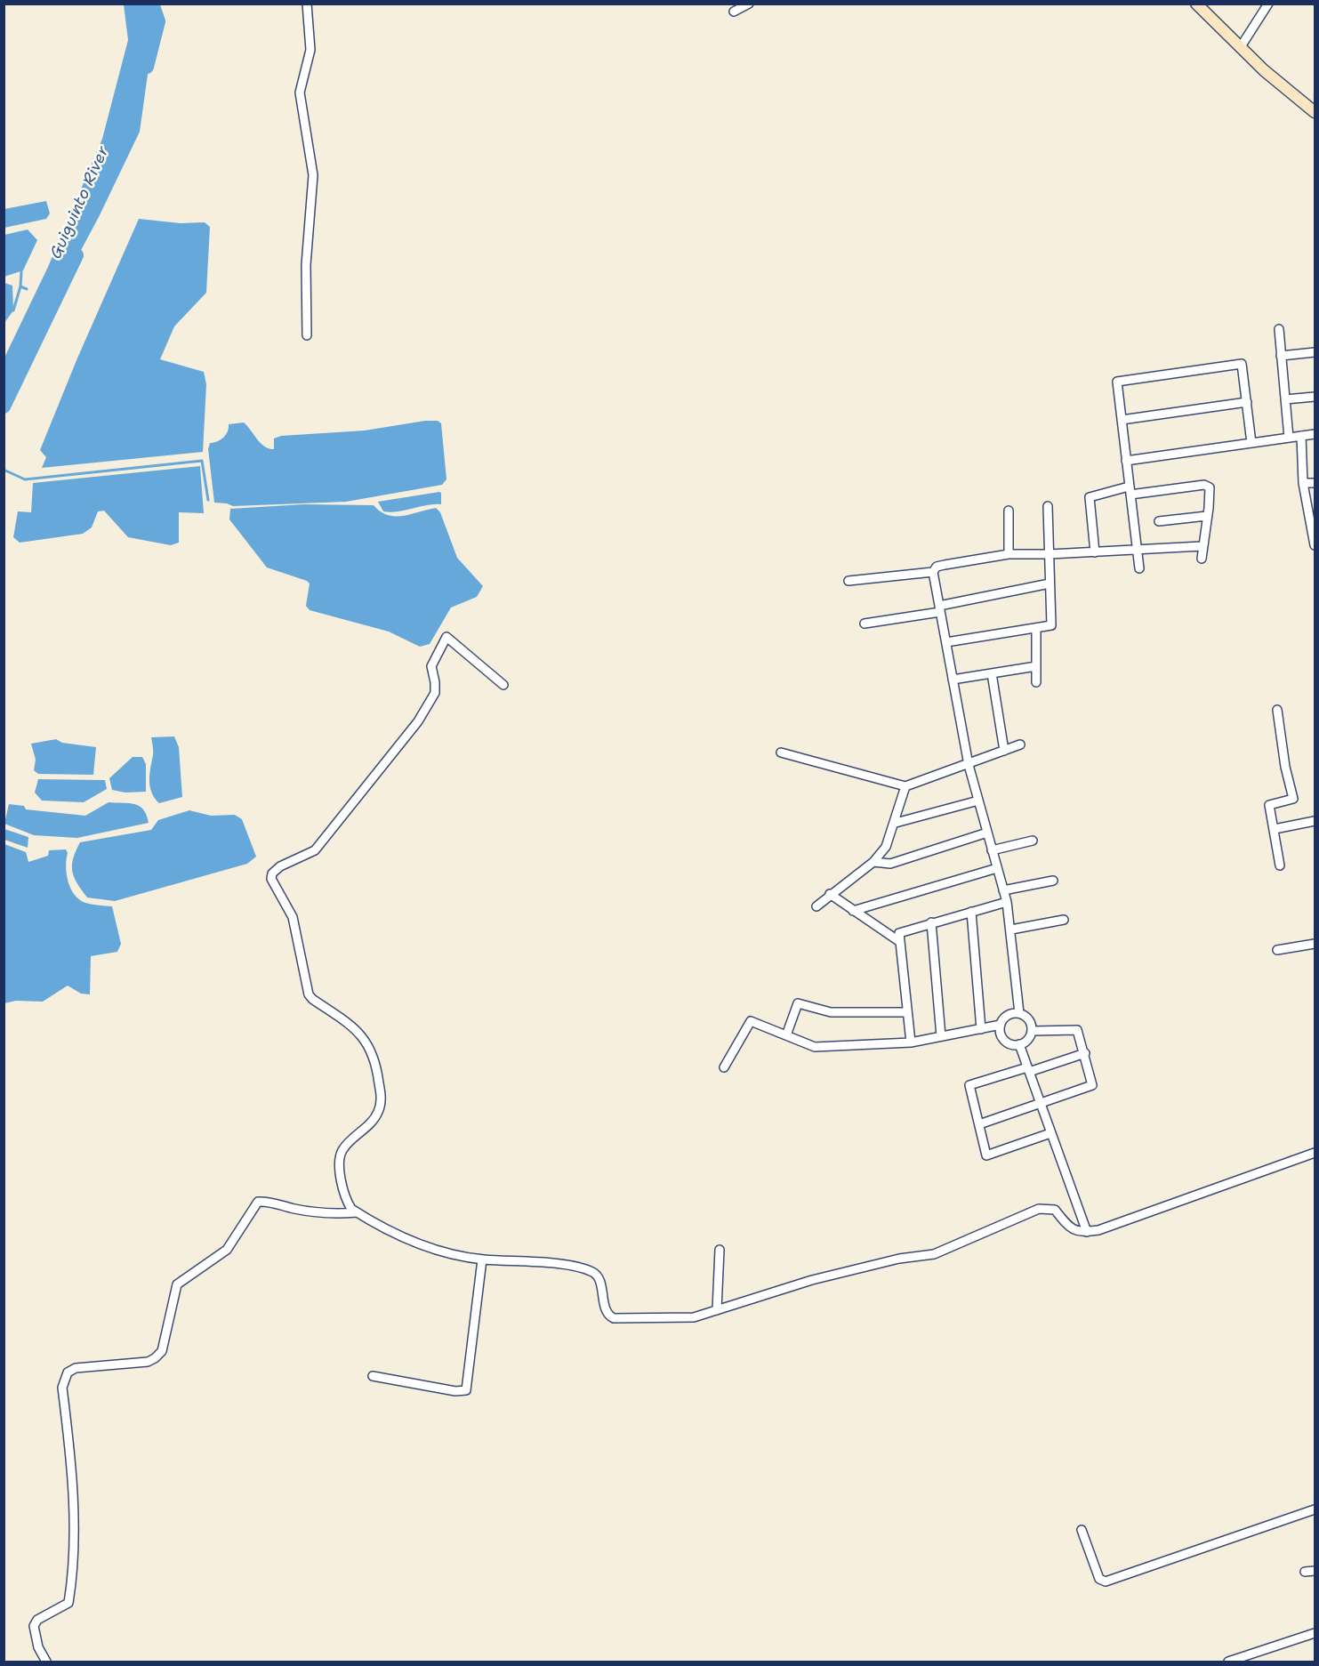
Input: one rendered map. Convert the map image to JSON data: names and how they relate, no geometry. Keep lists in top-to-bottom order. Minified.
{"water":["Guiguinto River"]}
